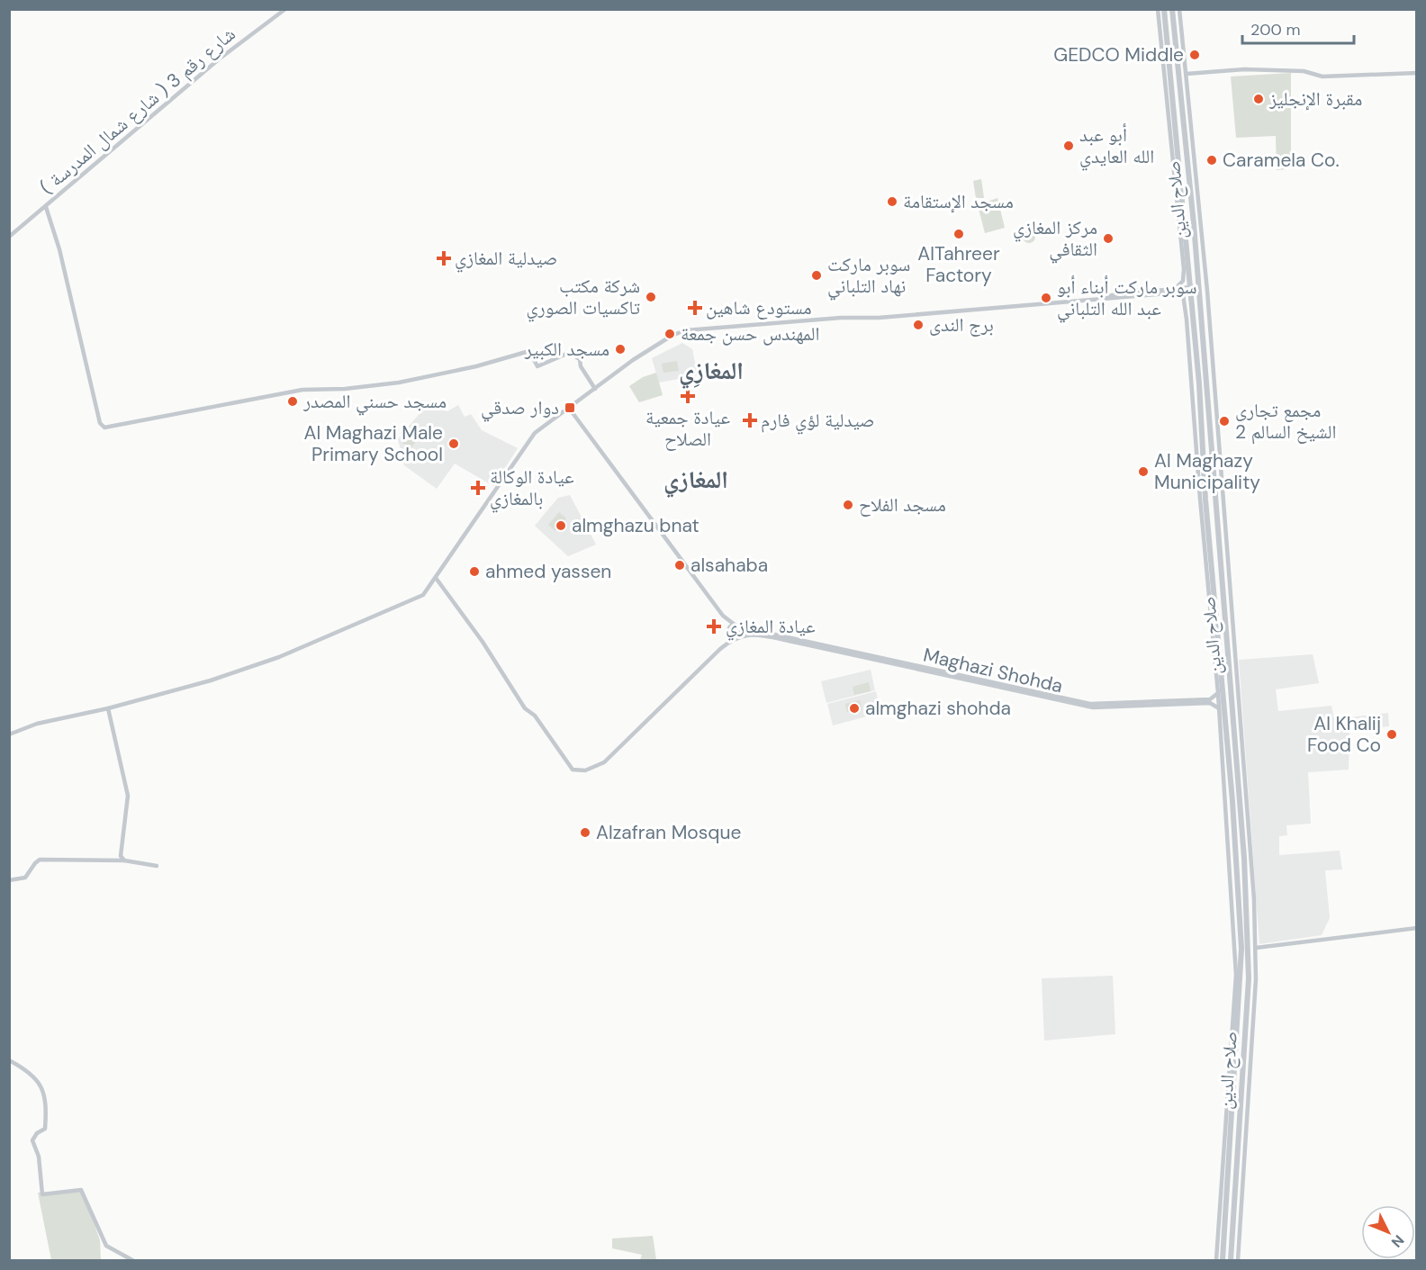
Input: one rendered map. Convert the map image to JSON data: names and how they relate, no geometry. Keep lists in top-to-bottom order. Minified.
{"streets":{"highway":["صلاح الدين"],"street":["شارع رقم 3 ( شارع شمال المدرسة )","Maghazi Shohda"]},"crossings":[["صلاح الدين","Maghazi Shohda"]],"districts":["المغازِي","المغازي"],"places":{"other":["GEDCO Middle","مقبرة الإنجليز","أبو عبد الله العايدي","Caramela Co.","مسجد الإستقامة","AlTahreer Factory","مركز المغازي الثقافي","سوبر ماركت نهاد التلباني","شركة مكتب تاكسيات الصوري","سوبر ماركت أبناء أبو عبد الله التلباني","برج الندى","المهندس حسن جمعة","مسجد الكبير","مسجد حسني المصدر","مجمع تجاري الشيخ السالم 2","Al Maghazi Male Primary School","Al Maghazy Municipality","مسجد الفلاح","almghazu bnat","alsahaba","ahmed yassen","almghazi shohda","Al Khalij Food Co","Alzafran Mosque"],"health":["صيدلية المغازي","مستودع شاهين","عيادة جمعية الصلاح","صيدلية لؤي فارم","عيادة الوكالة بالمغازي","عيادة المغازي"],"transit":["دوار صدقي"]},"scale_bar":"200 m","north":"bottom right"}
